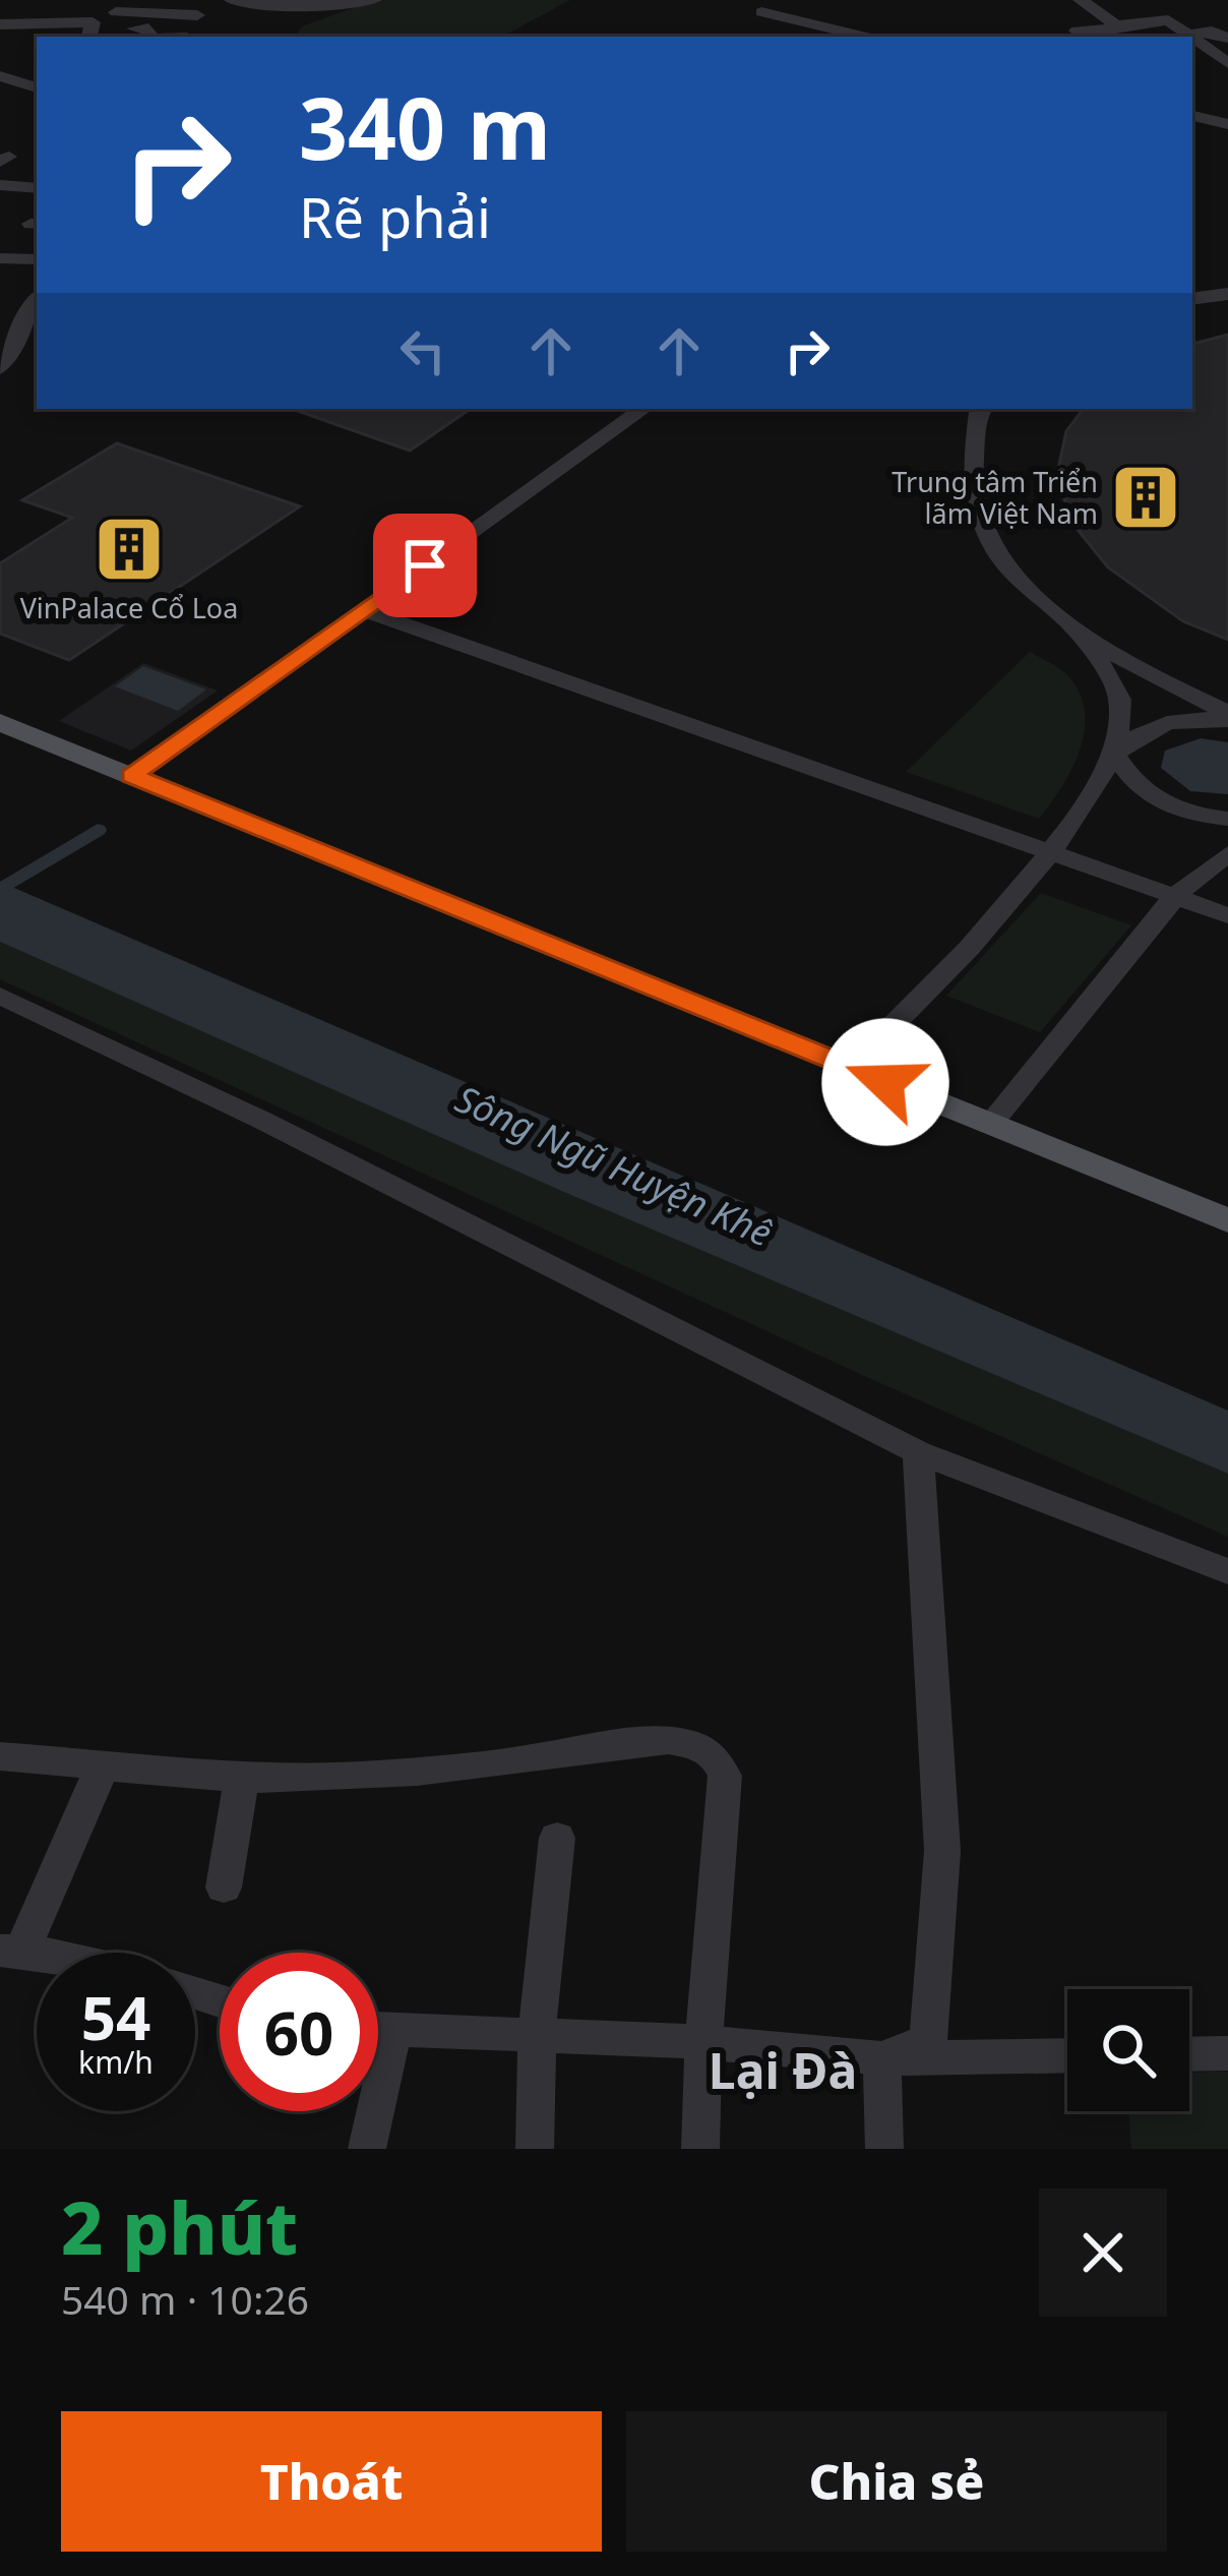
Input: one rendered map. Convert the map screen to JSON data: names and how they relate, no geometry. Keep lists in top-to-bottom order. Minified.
{"districts":["Lại Đà"],"water":["Sông Ngũ Huyện Khê"],"places":{"building":["Trung tâm Triển lãm Việt Nam","VinPalace Cổ Loa"]},"page":{"turn":["340 m","Rẽ phải"],"speed":"54 km/h","limit":"60","heading":["2 phút","540 m · 10:26"],"buttons":["Thoát","Chia sẻ"]}}
